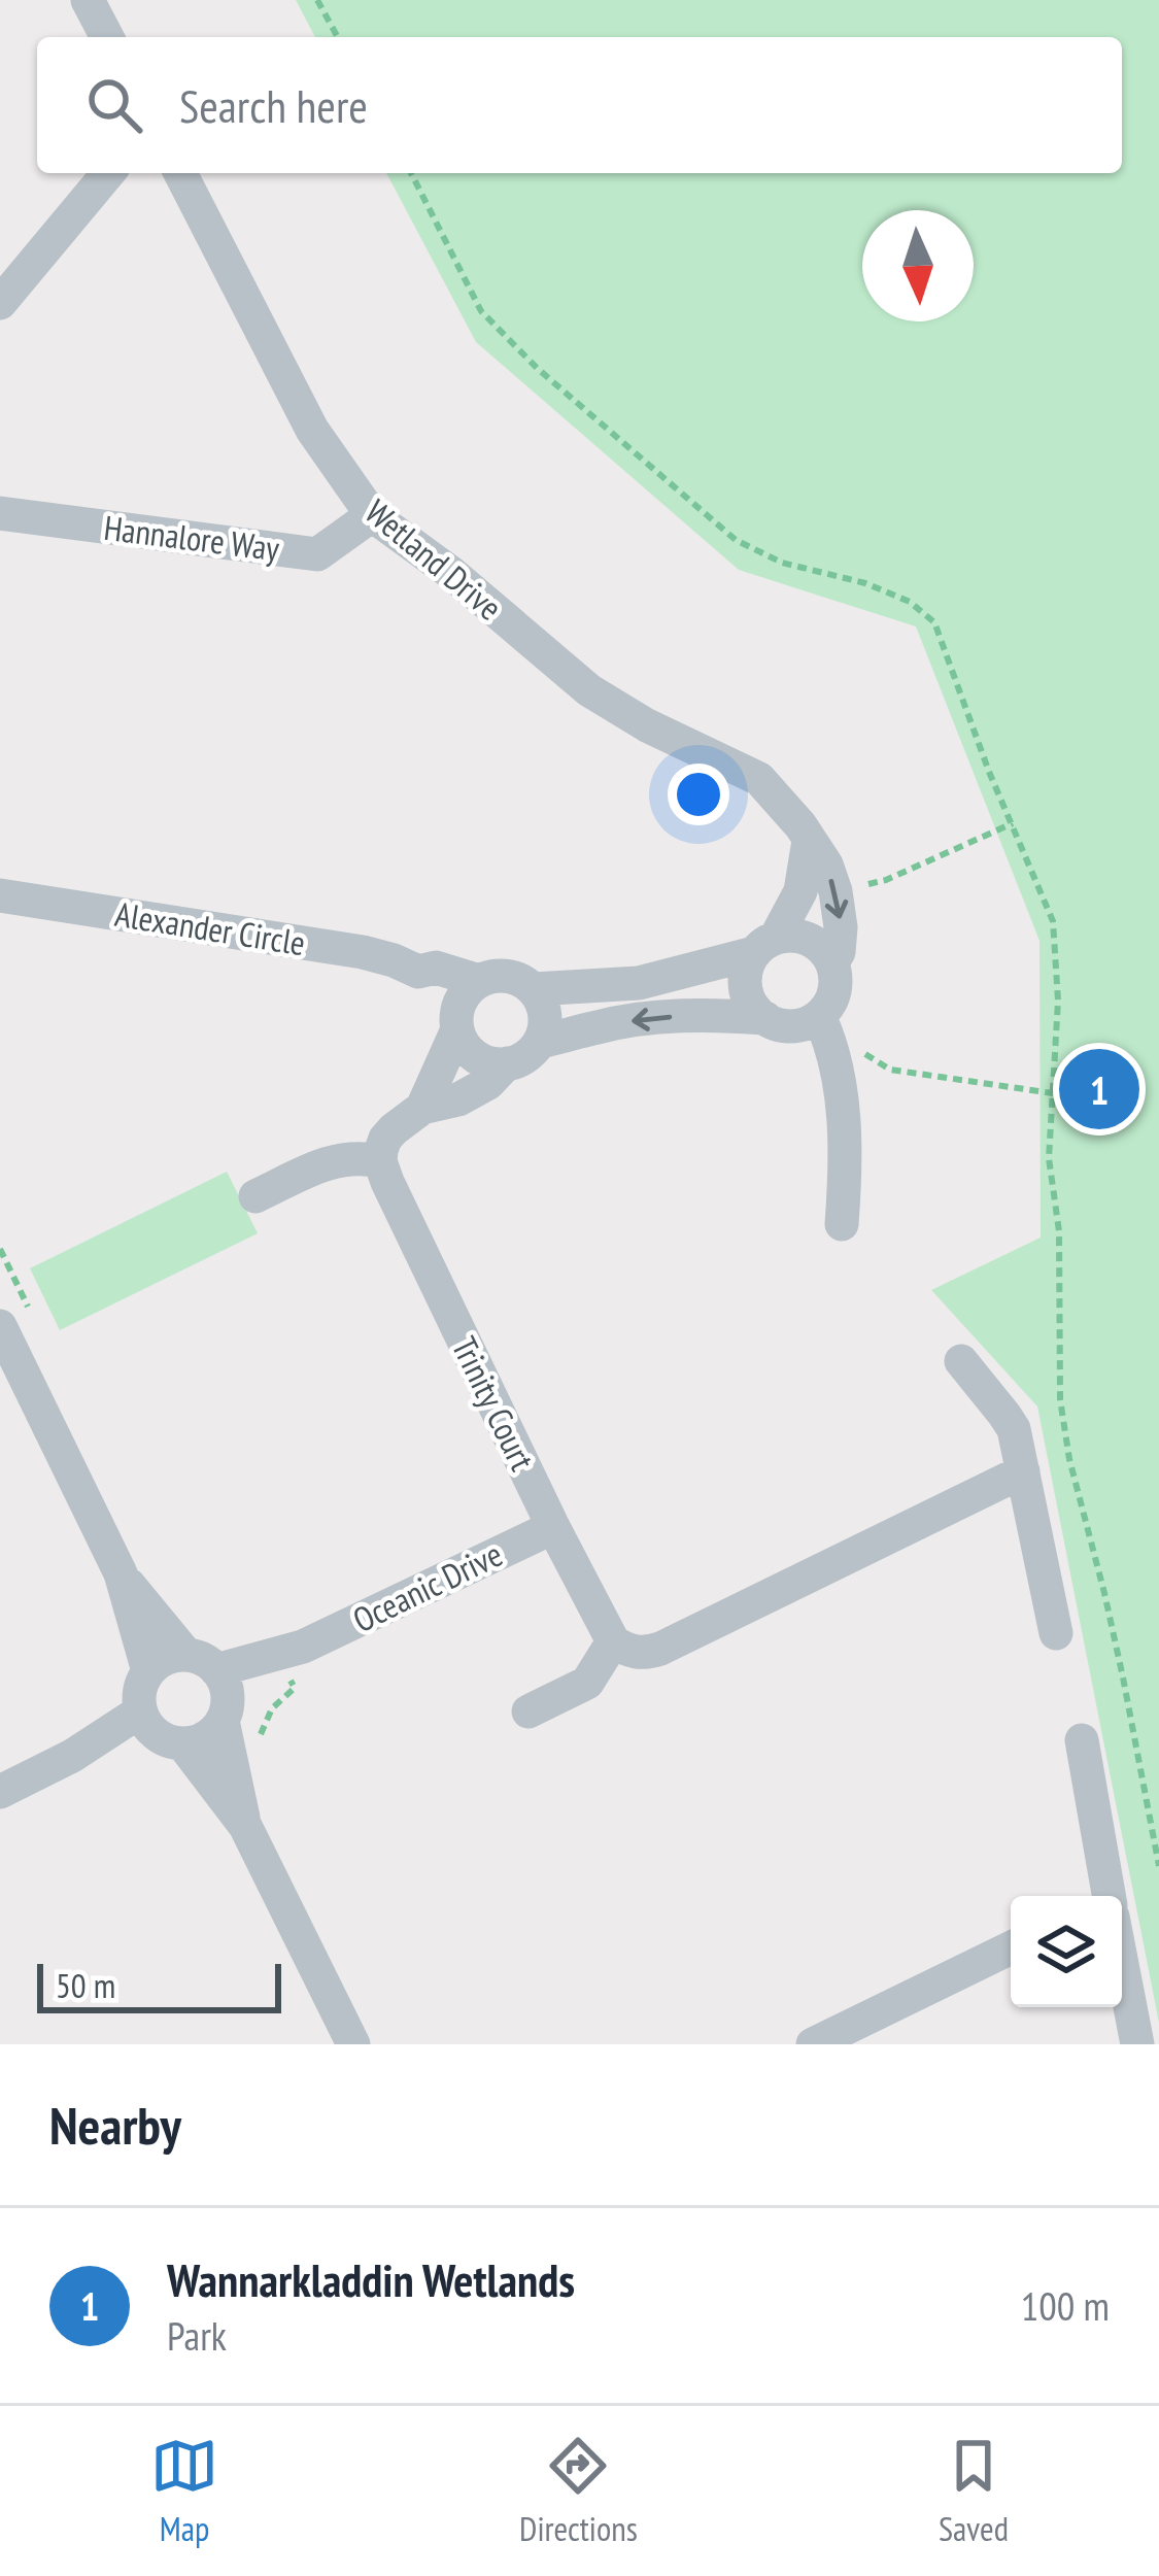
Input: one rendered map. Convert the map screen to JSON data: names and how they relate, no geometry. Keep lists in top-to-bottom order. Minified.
{"streets":{"street":["Hannalore Way","Wetland Drive","Alexander Circle","Trinity Court","Oceanic Drive"]},"crossings":[["Hannalore Way","Wetland Drive"],["Trinity Court","Oceanic Drive"]],"scale_bar":"50 m","north":"bottom","page":{"search":"Search here","pins":"1","scale":"50 m","heading":"Nearby","list":[{"mark":"1","name":"Wannarkladdin Wetlands","note":"Park","value":"100 m"}],"nav":["Map","Directions","Saved"]}}
